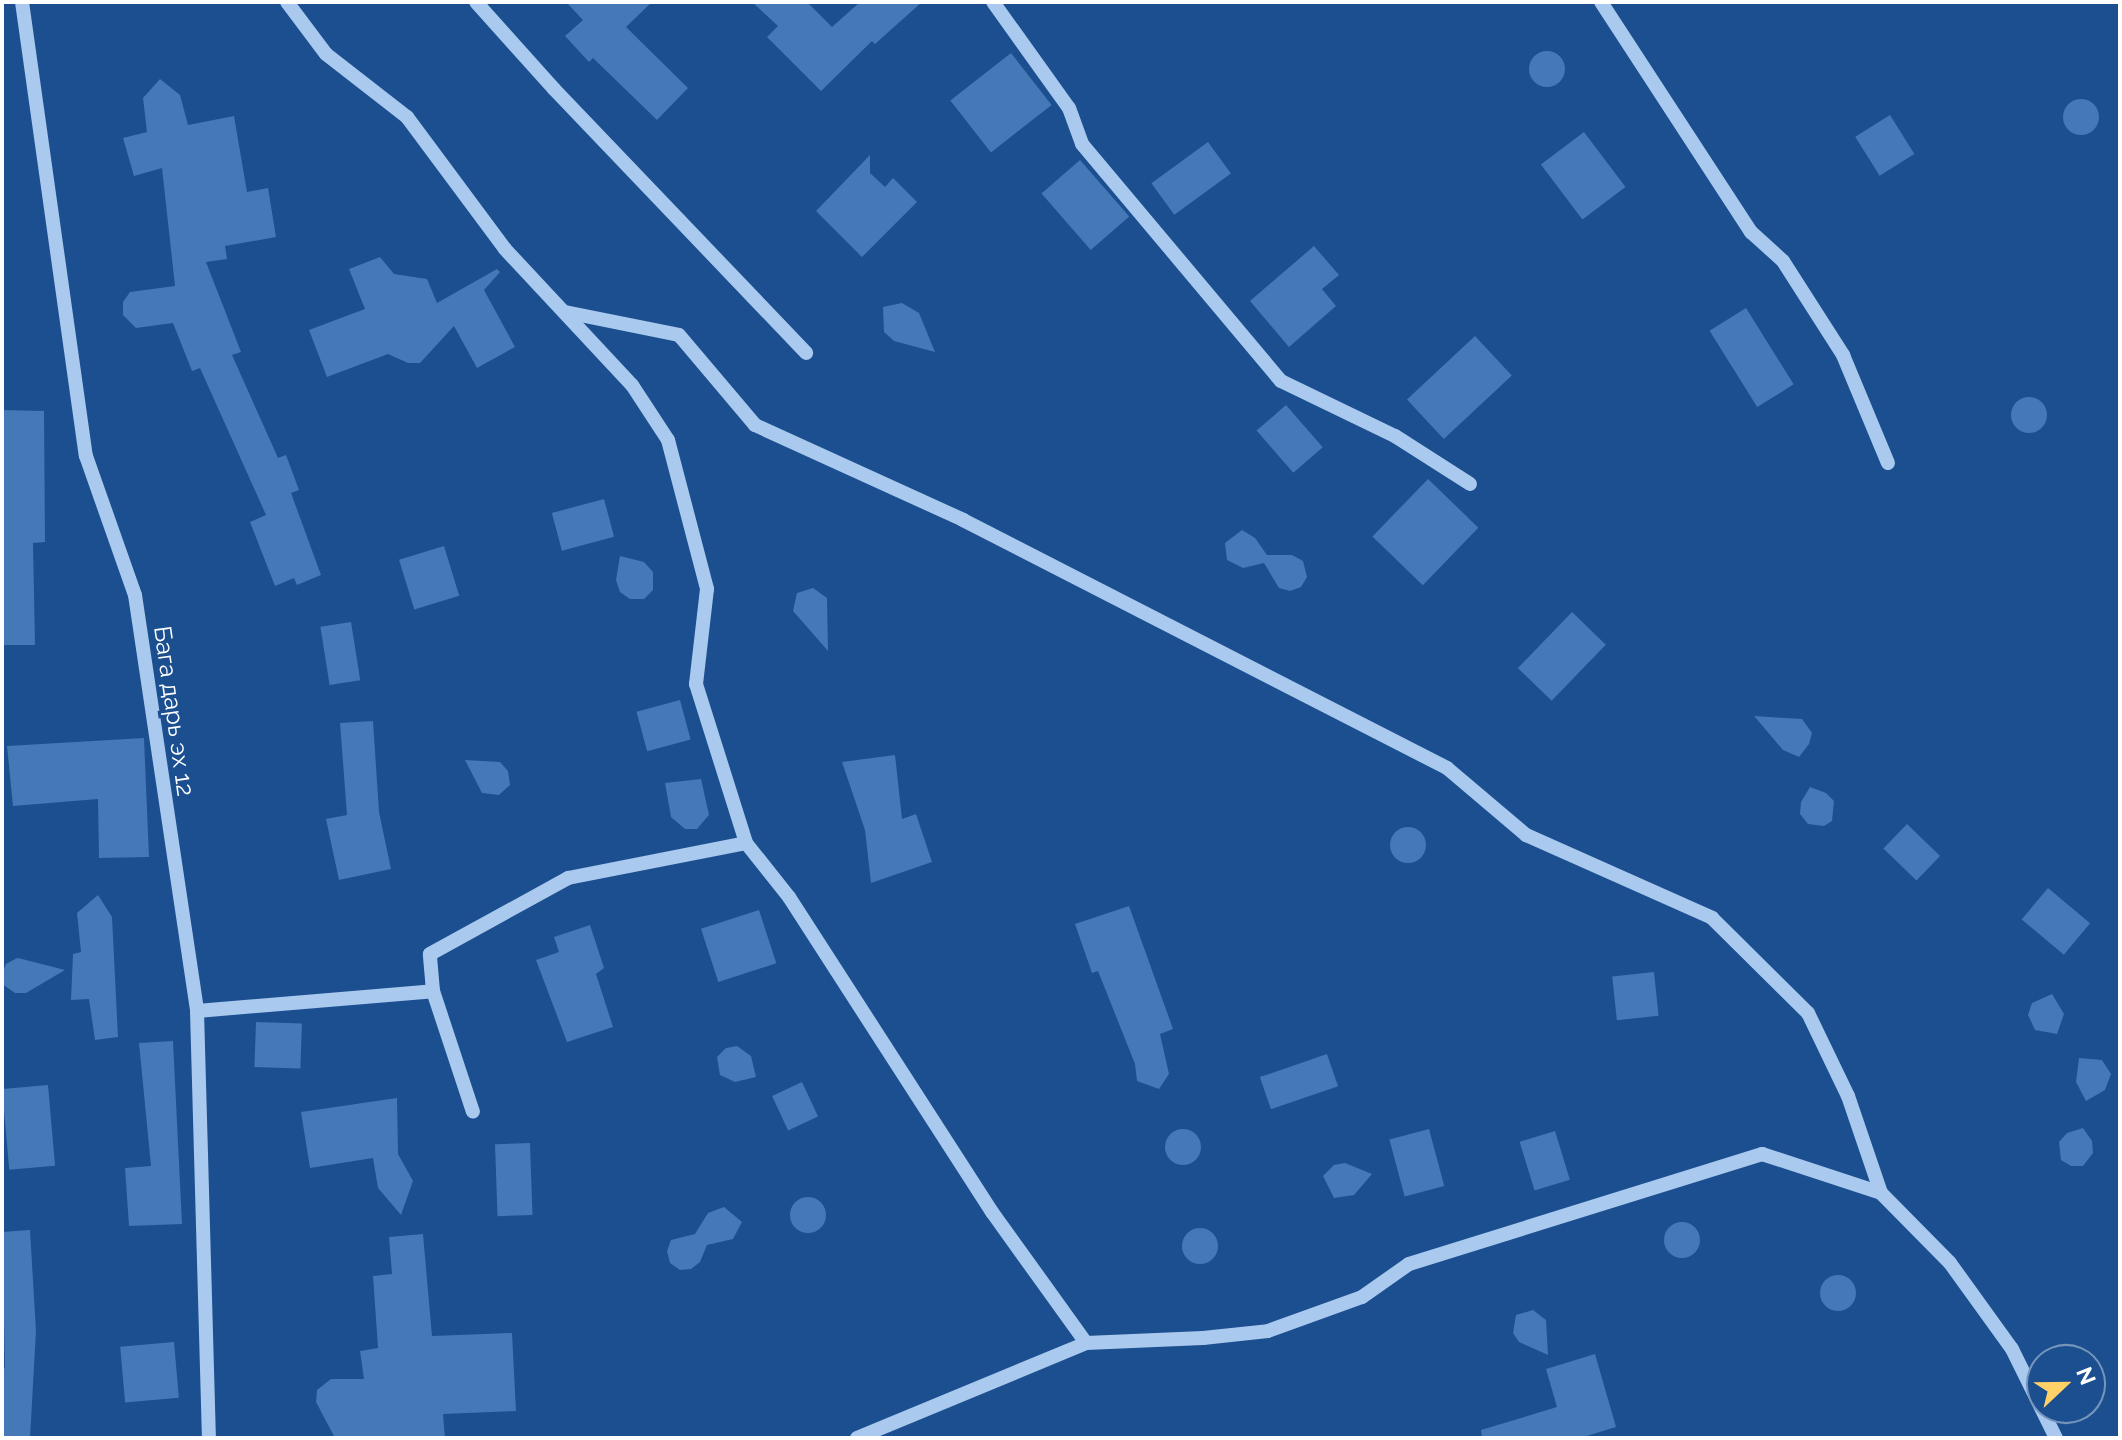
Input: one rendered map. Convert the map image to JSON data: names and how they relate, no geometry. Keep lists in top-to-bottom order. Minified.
{"streets":{"street":["Бага дарь эх 12"]},"north":"right"}
